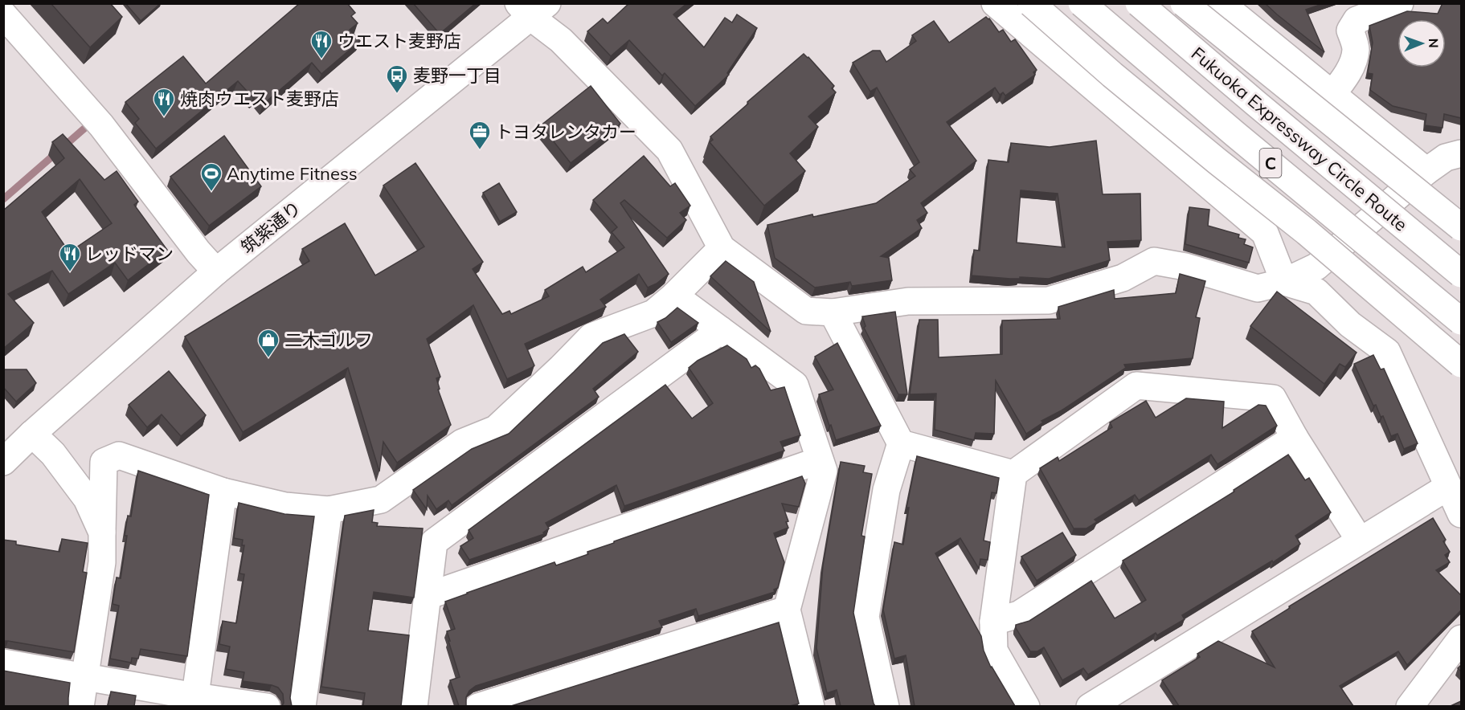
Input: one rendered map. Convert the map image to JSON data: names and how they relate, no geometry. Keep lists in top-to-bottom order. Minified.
{"streets":{"main road":["Fukuoka Expressway Circle Route","C","筑紫通り"]},"places":{"restaurant":["ウエスト麦野店","焼肉ウエスト麦野店","レッドマン"],"bus stop":["麦野一丁目"],"office":["トヨタレンタカー"],"sports":["Anytime Fitness"],"shop":["二木ゴルフ"]},"north":"right"}
